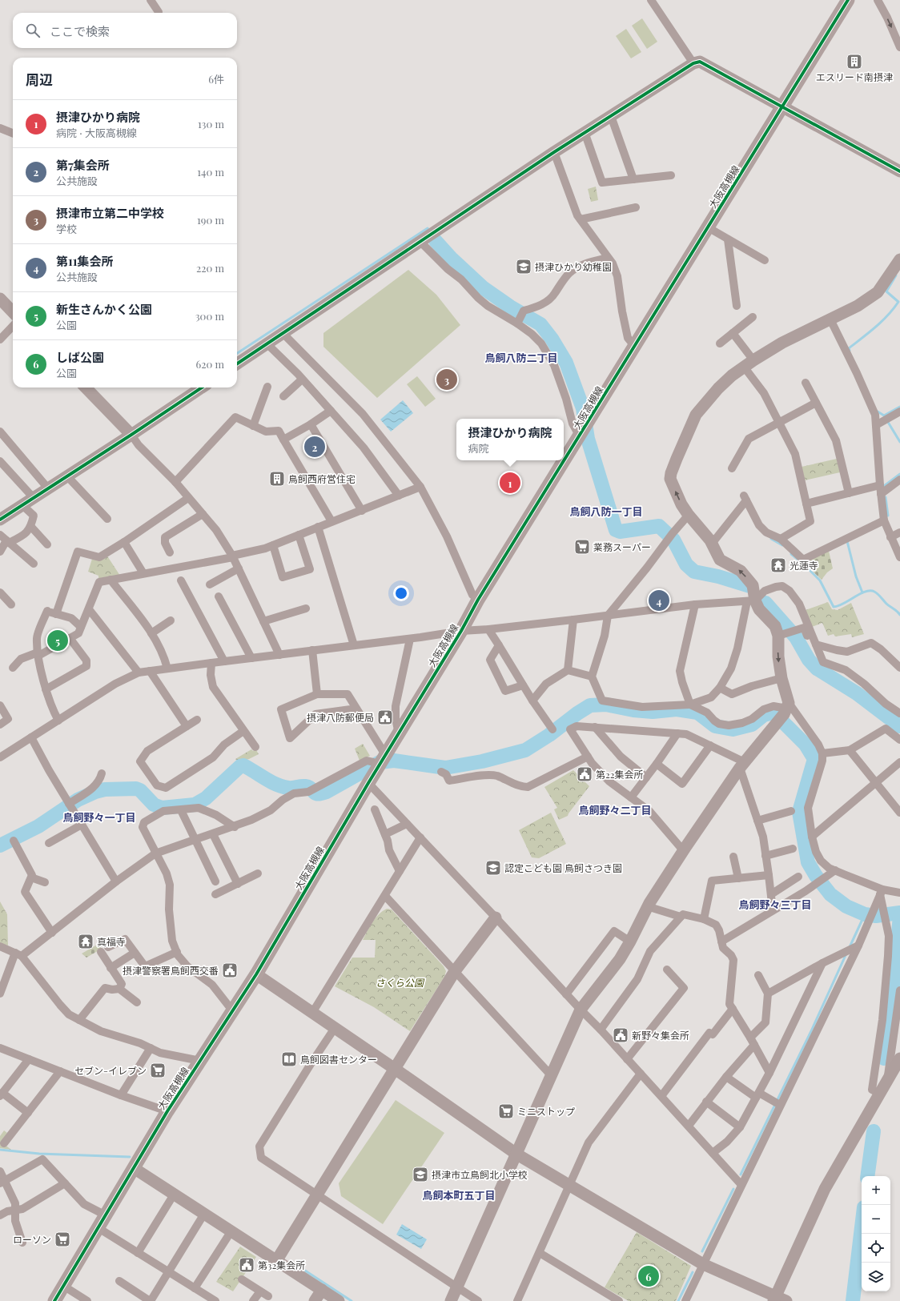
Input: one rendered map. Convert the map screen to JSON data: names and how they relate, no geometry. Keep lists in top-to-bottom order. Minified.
{"streets":{"main road":["大阪高槻線"]},"districts":["鳥飼八防二丁目","鳥飼八防一丁目","鳥飼野々二丁目","鳥飼野々一丁目","鳥飼野々三丁目","鳥飼本町五丁目"],"parks":["さくら公園"],"places":{"building":["エスリード南摂津","鳥飼西府営住宅"],"school or university":["摂津ひかり幼稚園","認定こども園 鳥飼さつき園","摂津市立鳥飼北小学校"],"supermarket":["業務スーパー","セブン-イレブン","ミニストップ","ローソン"],"temple":["光蓮寺","真福寺"],"public building":["摂津八防郵便局","第22集会所","摂津警察署鳥飼西交番","新野々集会所","第32集会所"],"library":["鳥飼図書センター"]},"page":{"search":"ここで検索","heading":["周辺","6件"],"list":[{"mark":"1","name":"摂津ひかり病院","note":"病院 · 大阪高槻線","value":"130 m"},{"mark":"2","name":"第7集会所","note":"公共施設","value":"140 m"},{"mark":"3","name":"摂津市立第二中学校","note":"学校","value":"190 m"},{"mark":"4","name":"第11集会所","note":"公共施設","value":"220 m"},{"mark":"5","name":"新生さんかく公園","note":"公園","value":"300 m"},{"mark":"6","name":"しば公園","note":"公園","value":"620 m"}],"pins":["3","2","1","4","5","6"],"popup":["摂津ひかり病院","病院"],"map_buttons":["+","−"]}}
